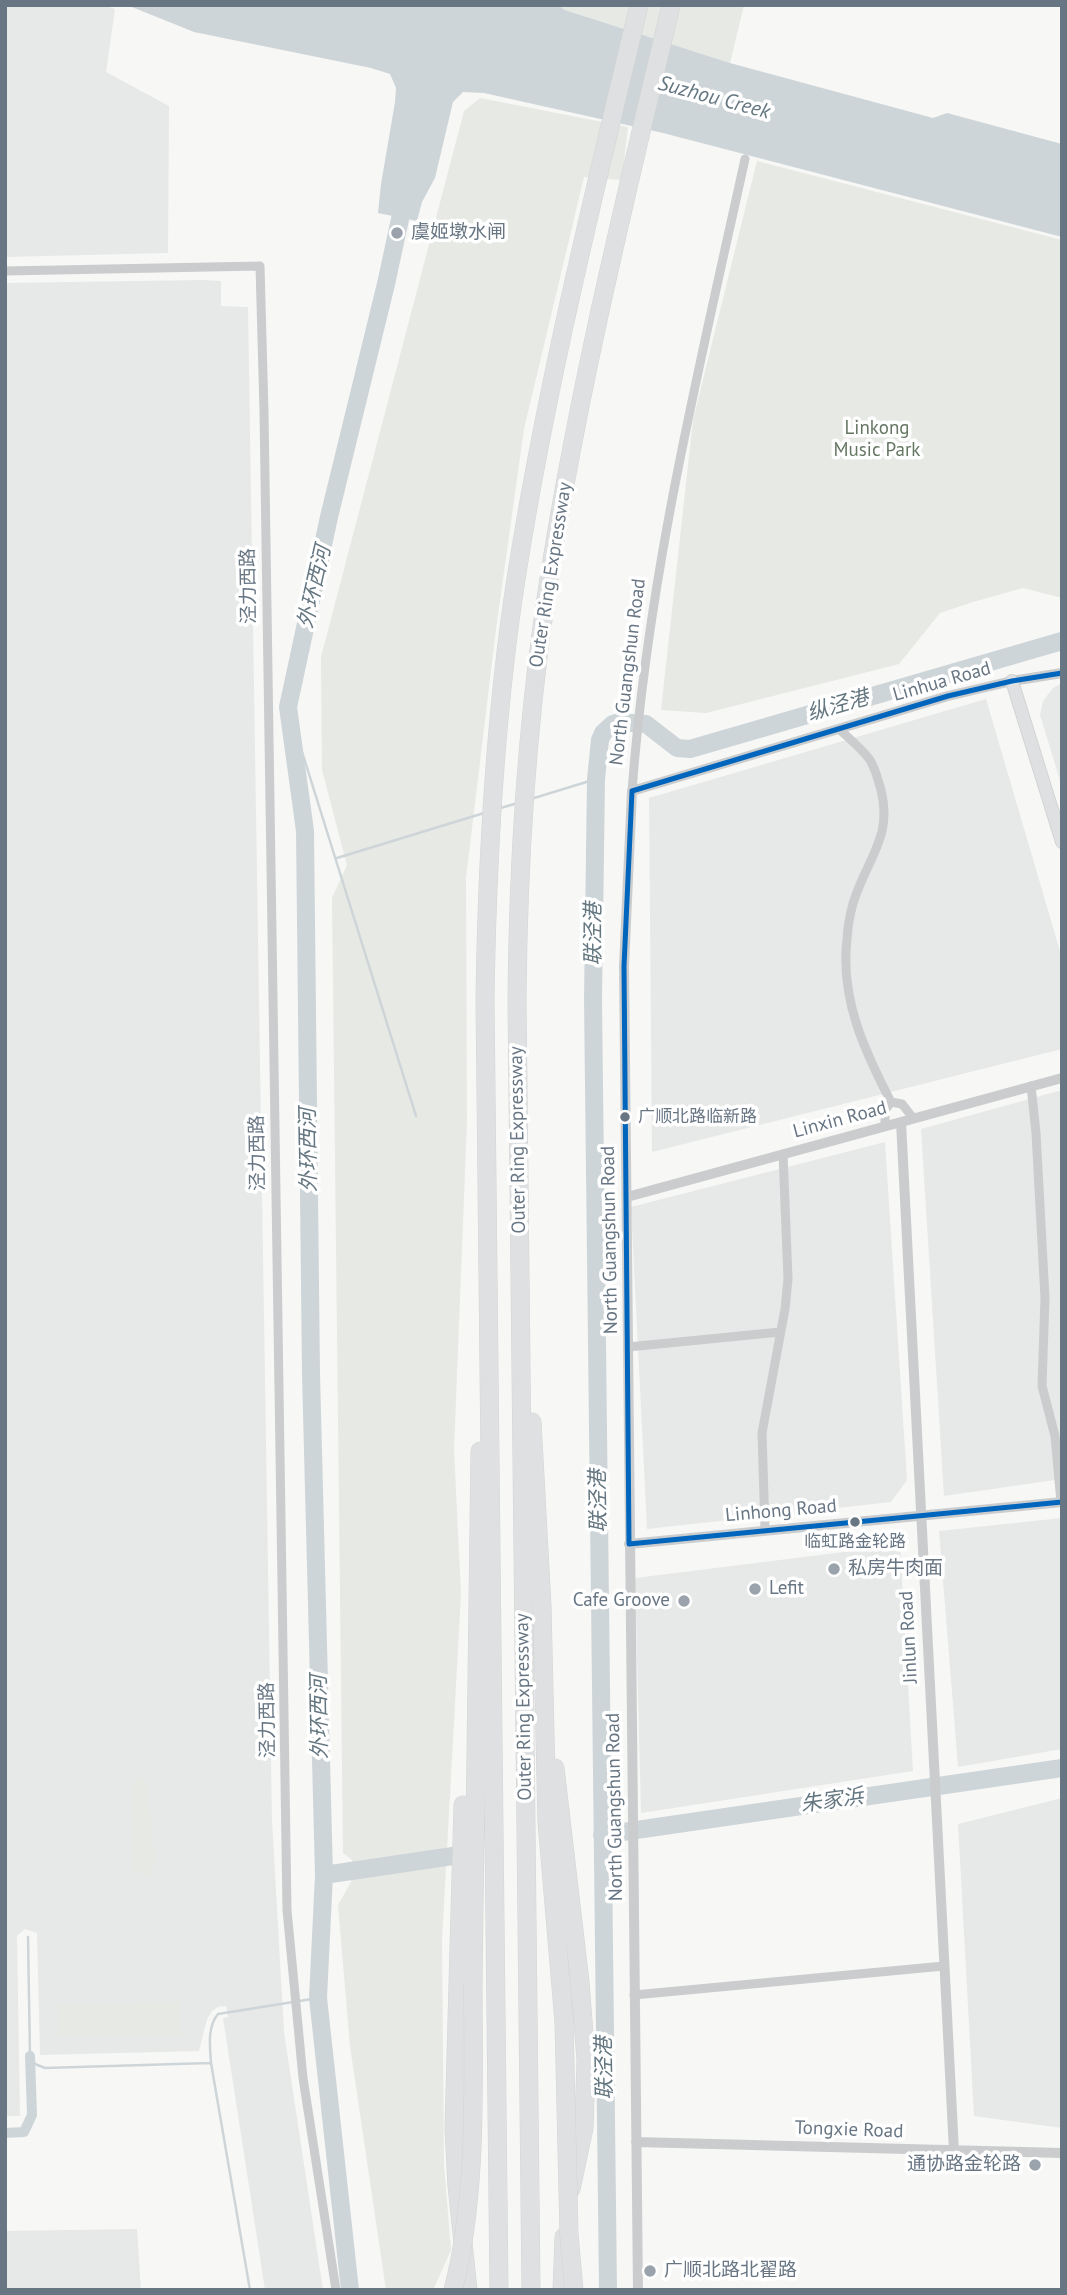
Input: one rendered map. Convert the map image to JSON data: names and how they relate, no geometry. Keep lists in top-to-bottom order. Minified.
{"streets":{"highway":["Outer Ring Expressway"],"street":["泾力西路","North Guangshun Road","Linhua Road","Linxin Road","Linhong Road","Jinlun Road","Tongxie Road"]},"crossings":[["North Guangshun Road","Linhua Road"],["North Guangshun Road","Linxin Road"],["North Guangshun Road","Linhong Road"],["North Guangshun Road","Tongxie Road"],["Linxin Road","Jinlun Road"],["Linhong Road","Jinlun Road"],["Jinlun Road","Tongxie Road"]],"water":["Suzhou Creek","外环西河","纵泾港","联泾港","朱家浜"],"parks":["Linkong Music Park"],"places":["虞姬墩水闸","广顺北路临新路","临虹路金轮路","私房牛肉面","Lefit","Cafe Groove","通协路金轮路","广顺北路北翟路"]}
